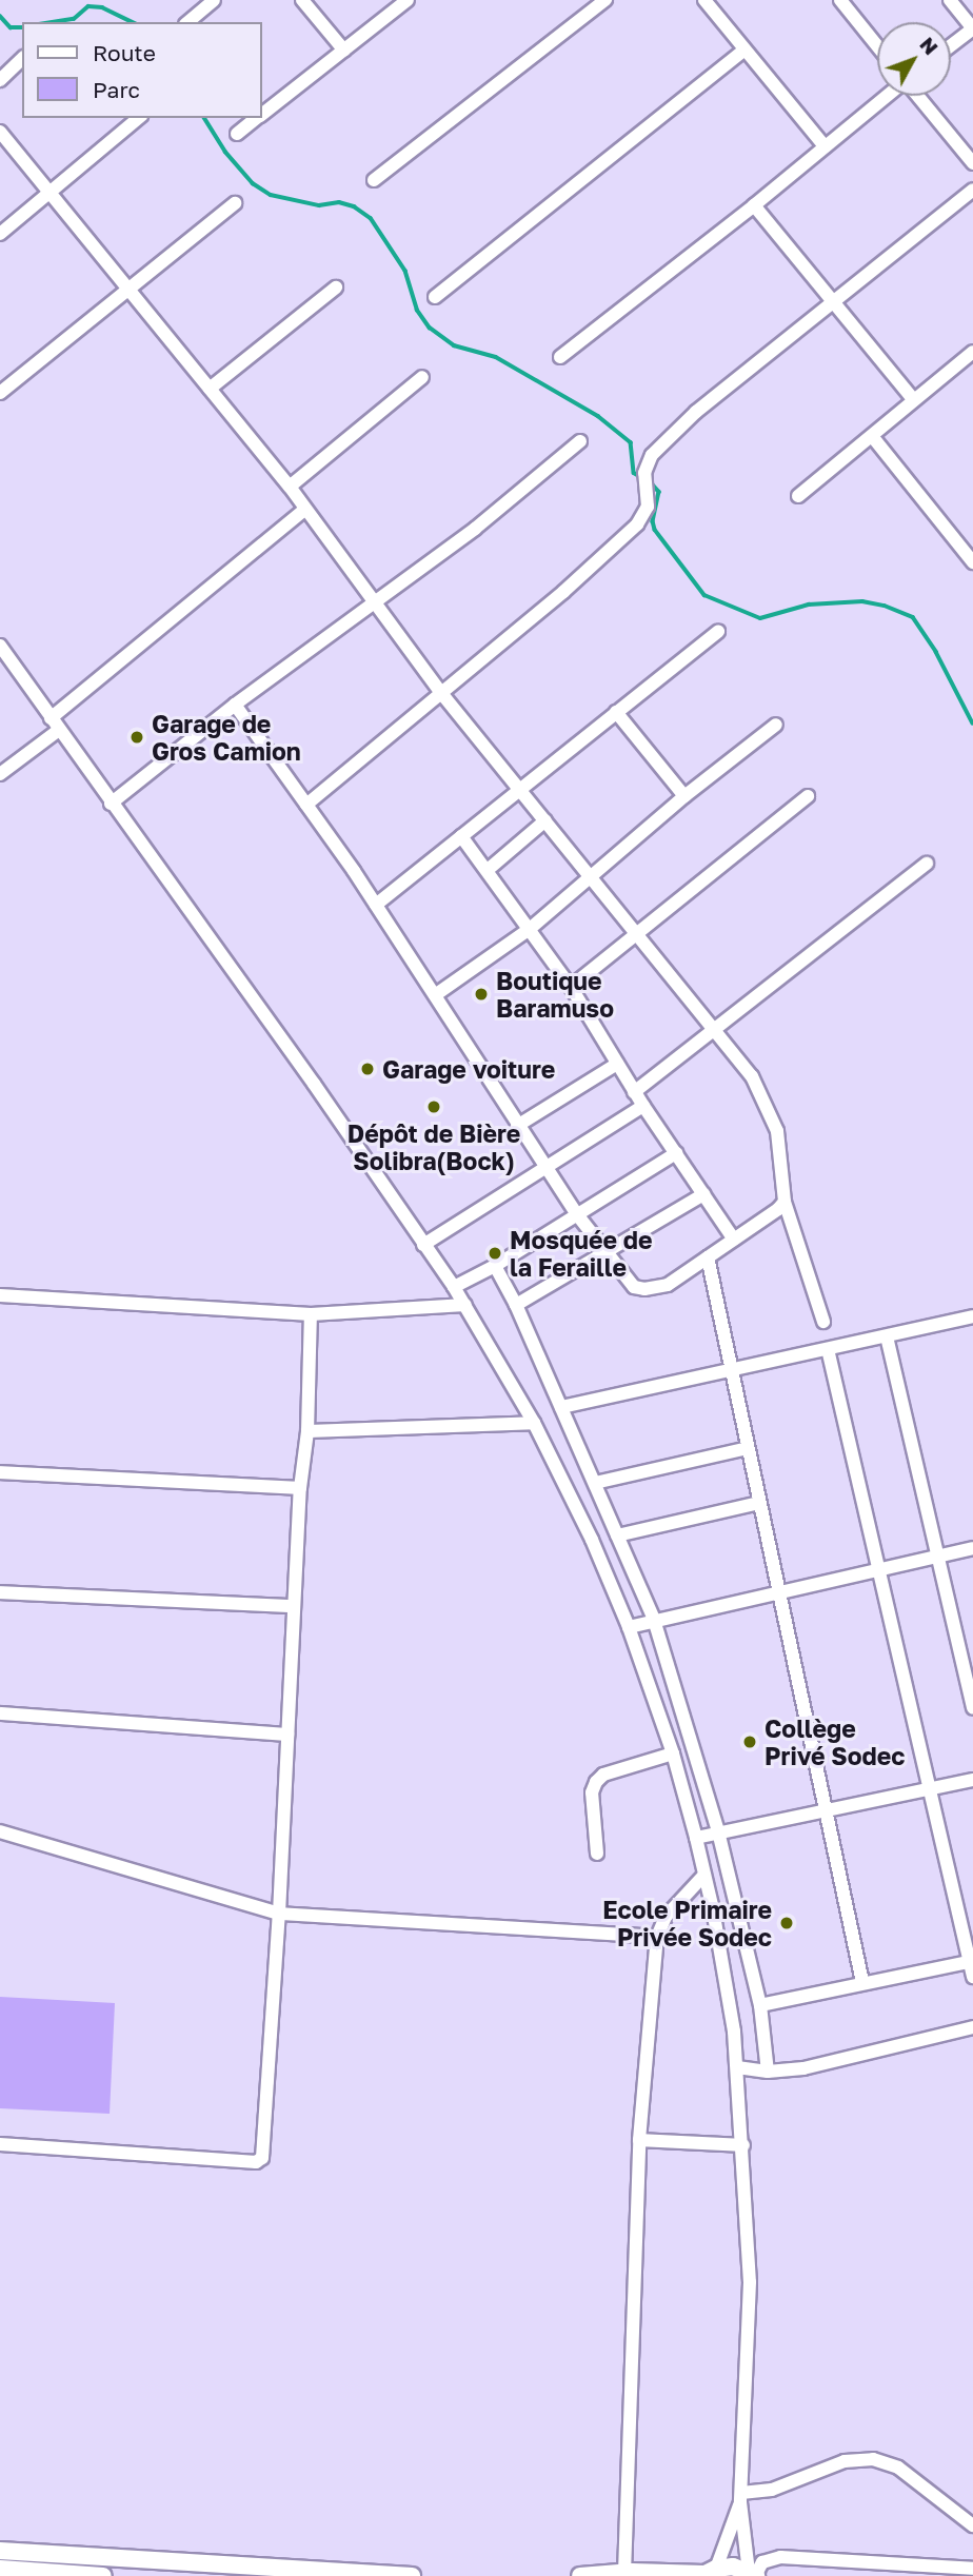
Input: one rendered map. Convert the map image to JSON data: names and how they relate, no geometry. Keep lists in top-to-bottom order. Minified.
{"places":["Garage de Gros Camion","Boutique Baramuso","Garage voiture","Dépôt de Bière Solibra(Bock)","Mosquée de la Feraille","Collège Privé Sodec","Ecole Primaire Privée Sodec"],"legend":["Route","Parc"],"north":"top right"}
